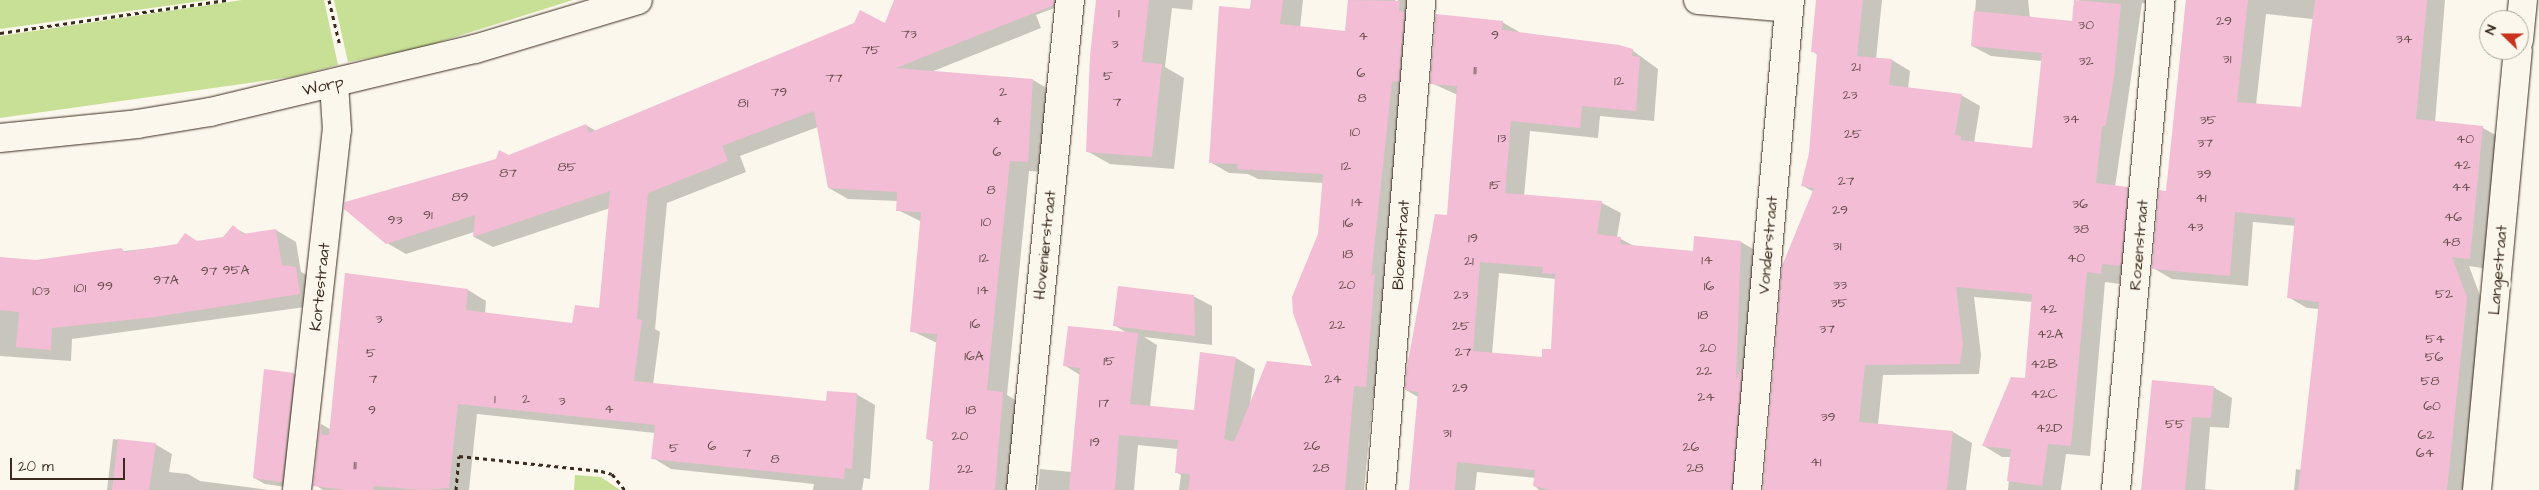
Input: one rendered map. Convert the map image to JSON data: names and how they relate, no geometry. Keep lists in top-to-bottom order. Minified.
{"streets":{"street":["Worp","Hovenierstraat","Bloemstraat","Vonderstraat","Rozenstraat","Langestraat","Kortestraat"]},"crossings":[["Worp","Kortestraat"]],"house_numbers":["1","29","30","73","9","4","34","3","75","31","32","21","11","6","5","77","12","79","2","23","8","7","81","34","35","4","10","25","13","40","37","6","42","12","85","87","39","27","15","44","8","89","41","14","36","29","91","46","93","10","16","43","38","19","48","31","18","12","40","14","21","95A","97","97A","20","33","99","16","101","14","103","52","23","35","42","18","3","16","22","25","37","42A","54","20","27","5","16A","56","15","42B","22","7","24","58","29","42C","24","1","2","3","17","60","4","9","18","39","55","42D","31","62","20","19","6","26","26","5","7","64","8","41","11","28","28","22"],"scale_bar":"20 m","north":"left"}
